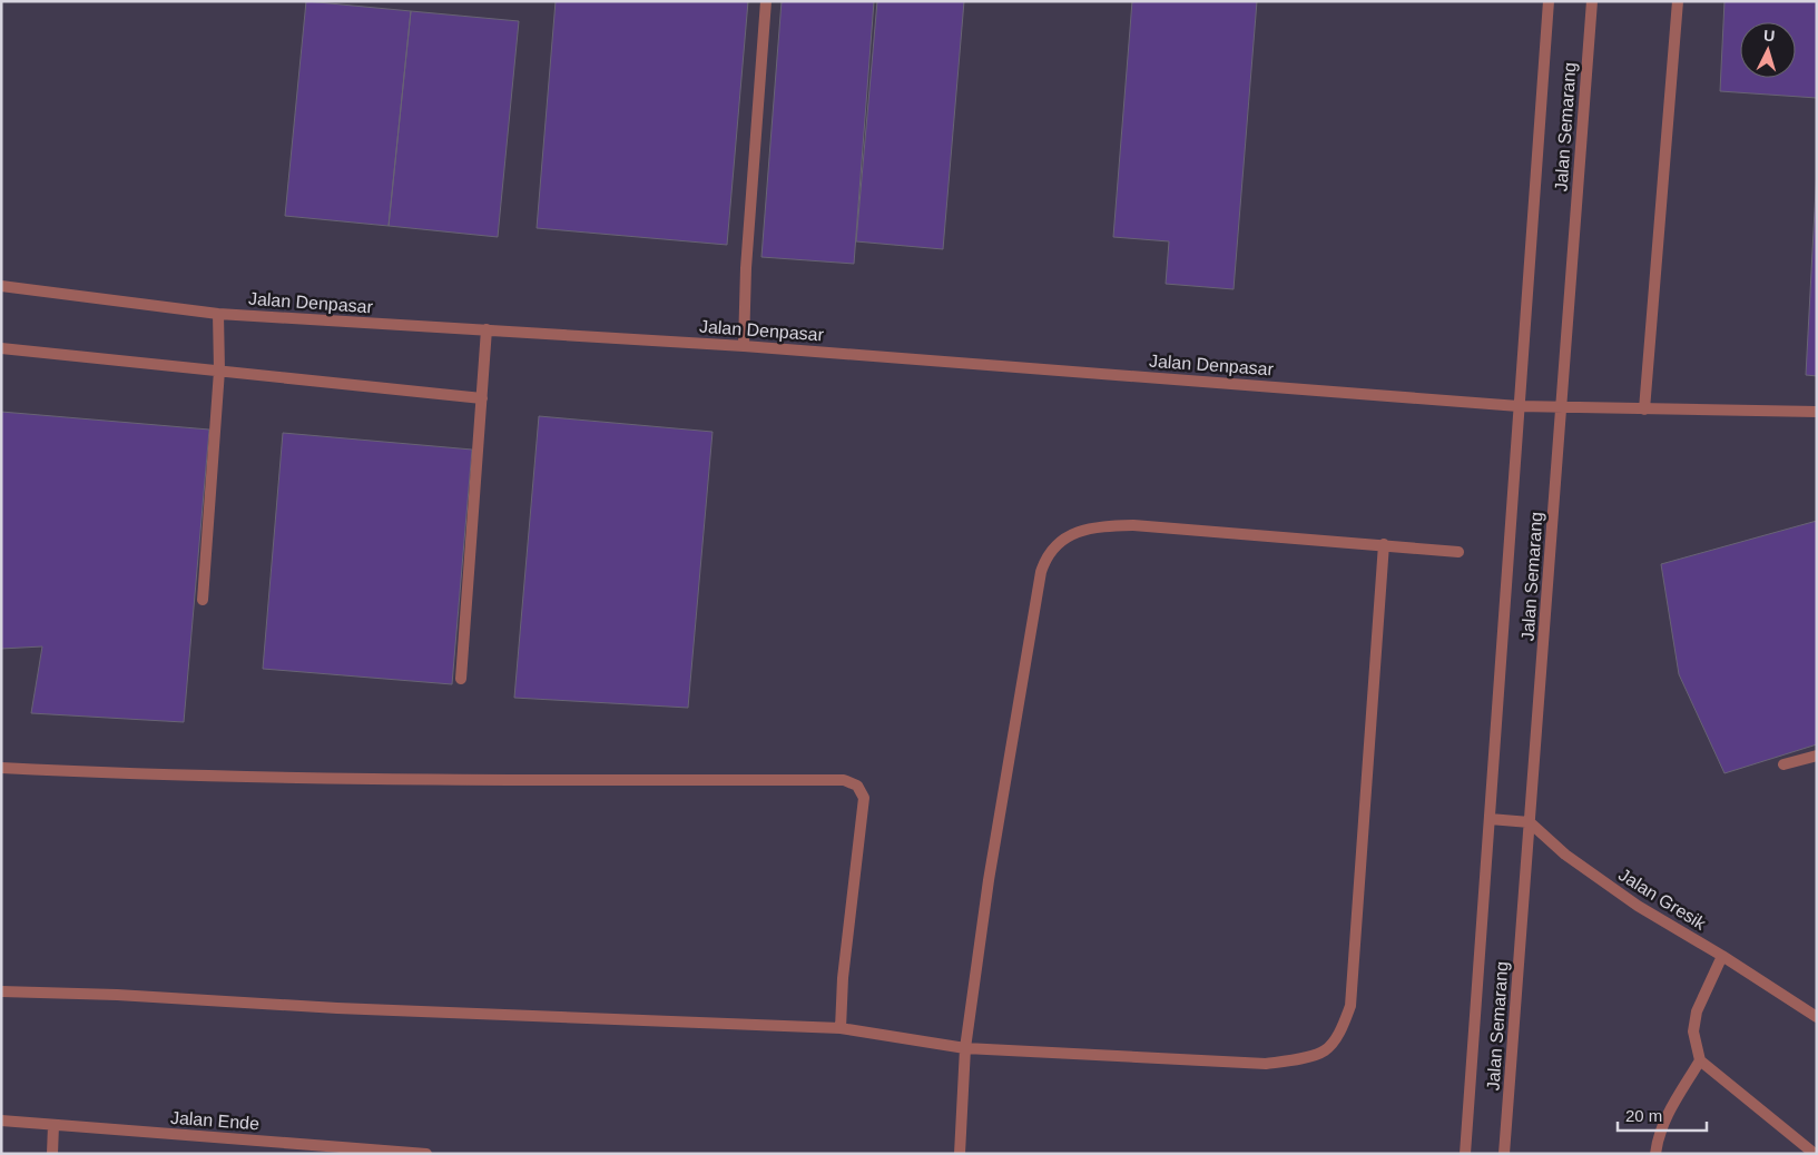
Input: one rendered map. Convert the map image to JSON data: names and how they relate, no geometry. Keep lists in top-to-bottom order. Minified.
{"streets":{"lane":["Jalan Semarang","Jalan Denpasar","Jalan Gresik","Jalan Ende"]},"crossings":[["Jalan Semarang","Jalan Denpasar"],["Jalan Semarang","Jalan Gresik"]],"scale_bar":"20 m","north":"top"}
